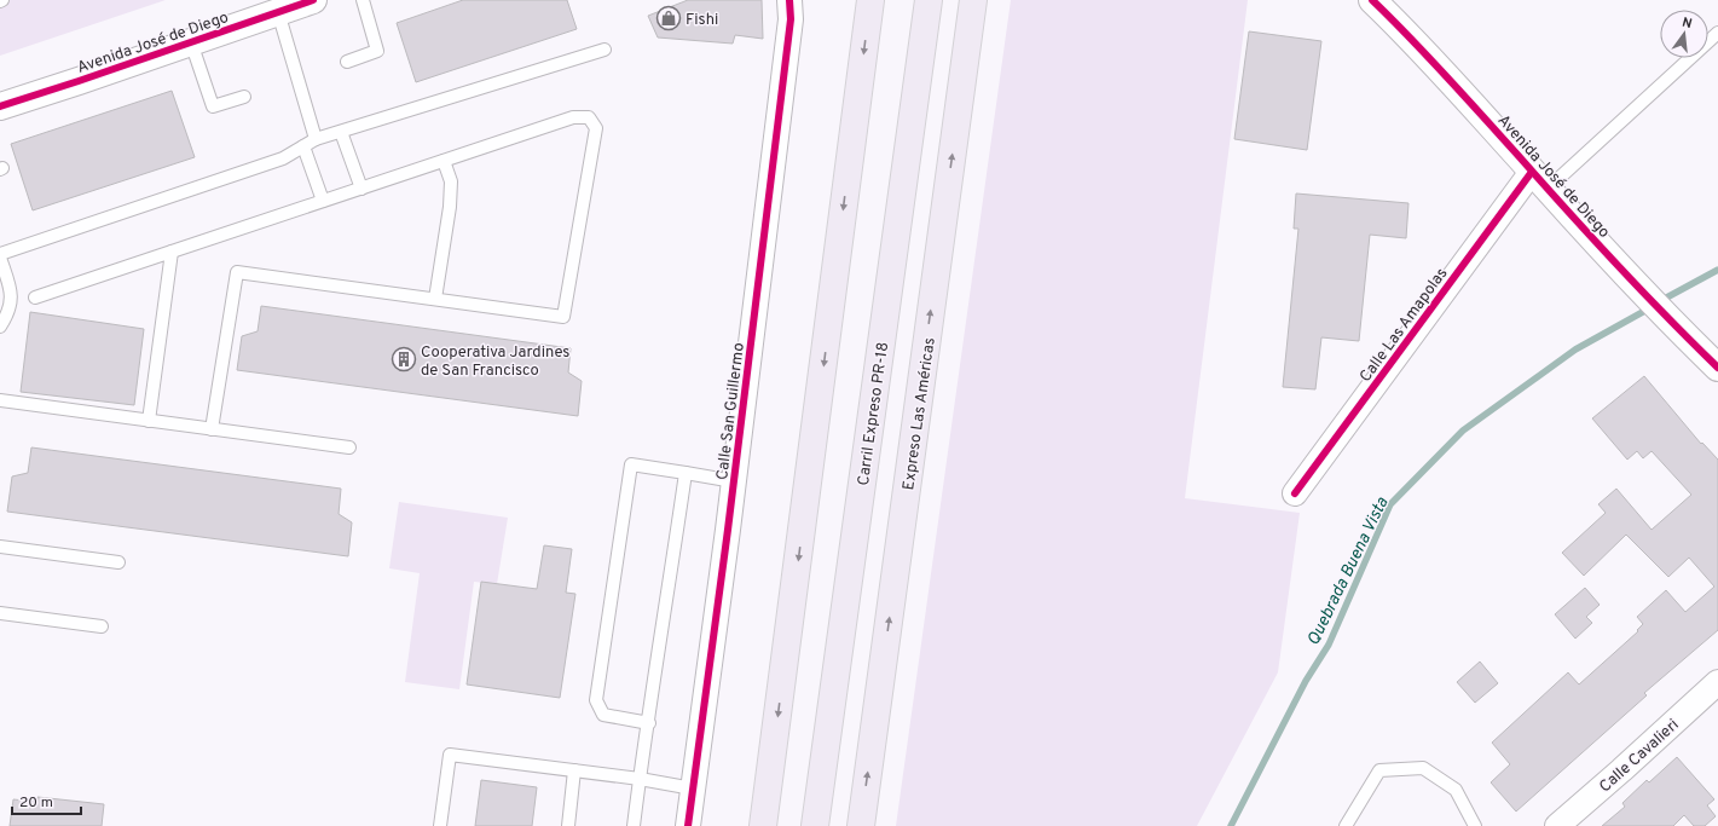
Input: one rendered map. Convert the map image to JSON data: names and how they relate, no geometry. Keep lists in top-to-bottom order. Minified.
{"streets":{"highway":["Carril Expreso PR-18","Expreso Las Américas"],"street":["Avenida José de Diego","Calle Las Amapolas","Calle San Guillermo","Calle Cavalieri"]},"crossings":[["Avenida José de Diego","Calle Las Amapolas"]],"water":["Quebrada Buena Vista"],"places":{"shop":["Fishi"],"building":["Cooperativa Jardines de San Francisco"]},"scale_bar":"20 m","north":"top"}
